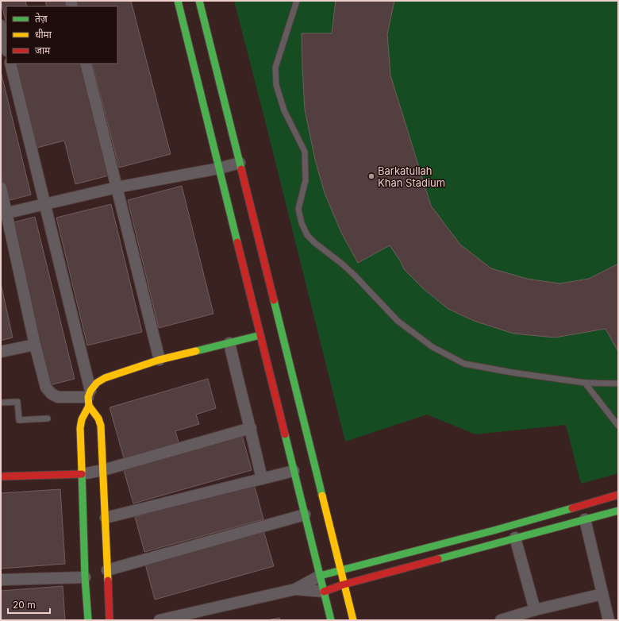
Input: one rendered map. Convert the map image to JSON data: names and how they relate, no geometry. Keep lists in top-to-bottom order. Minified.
{"places":["Barkatullah Khan Stadium"],"legend":["तेज़","धीमा","जाम"],"scale_bar":"20 m"}
